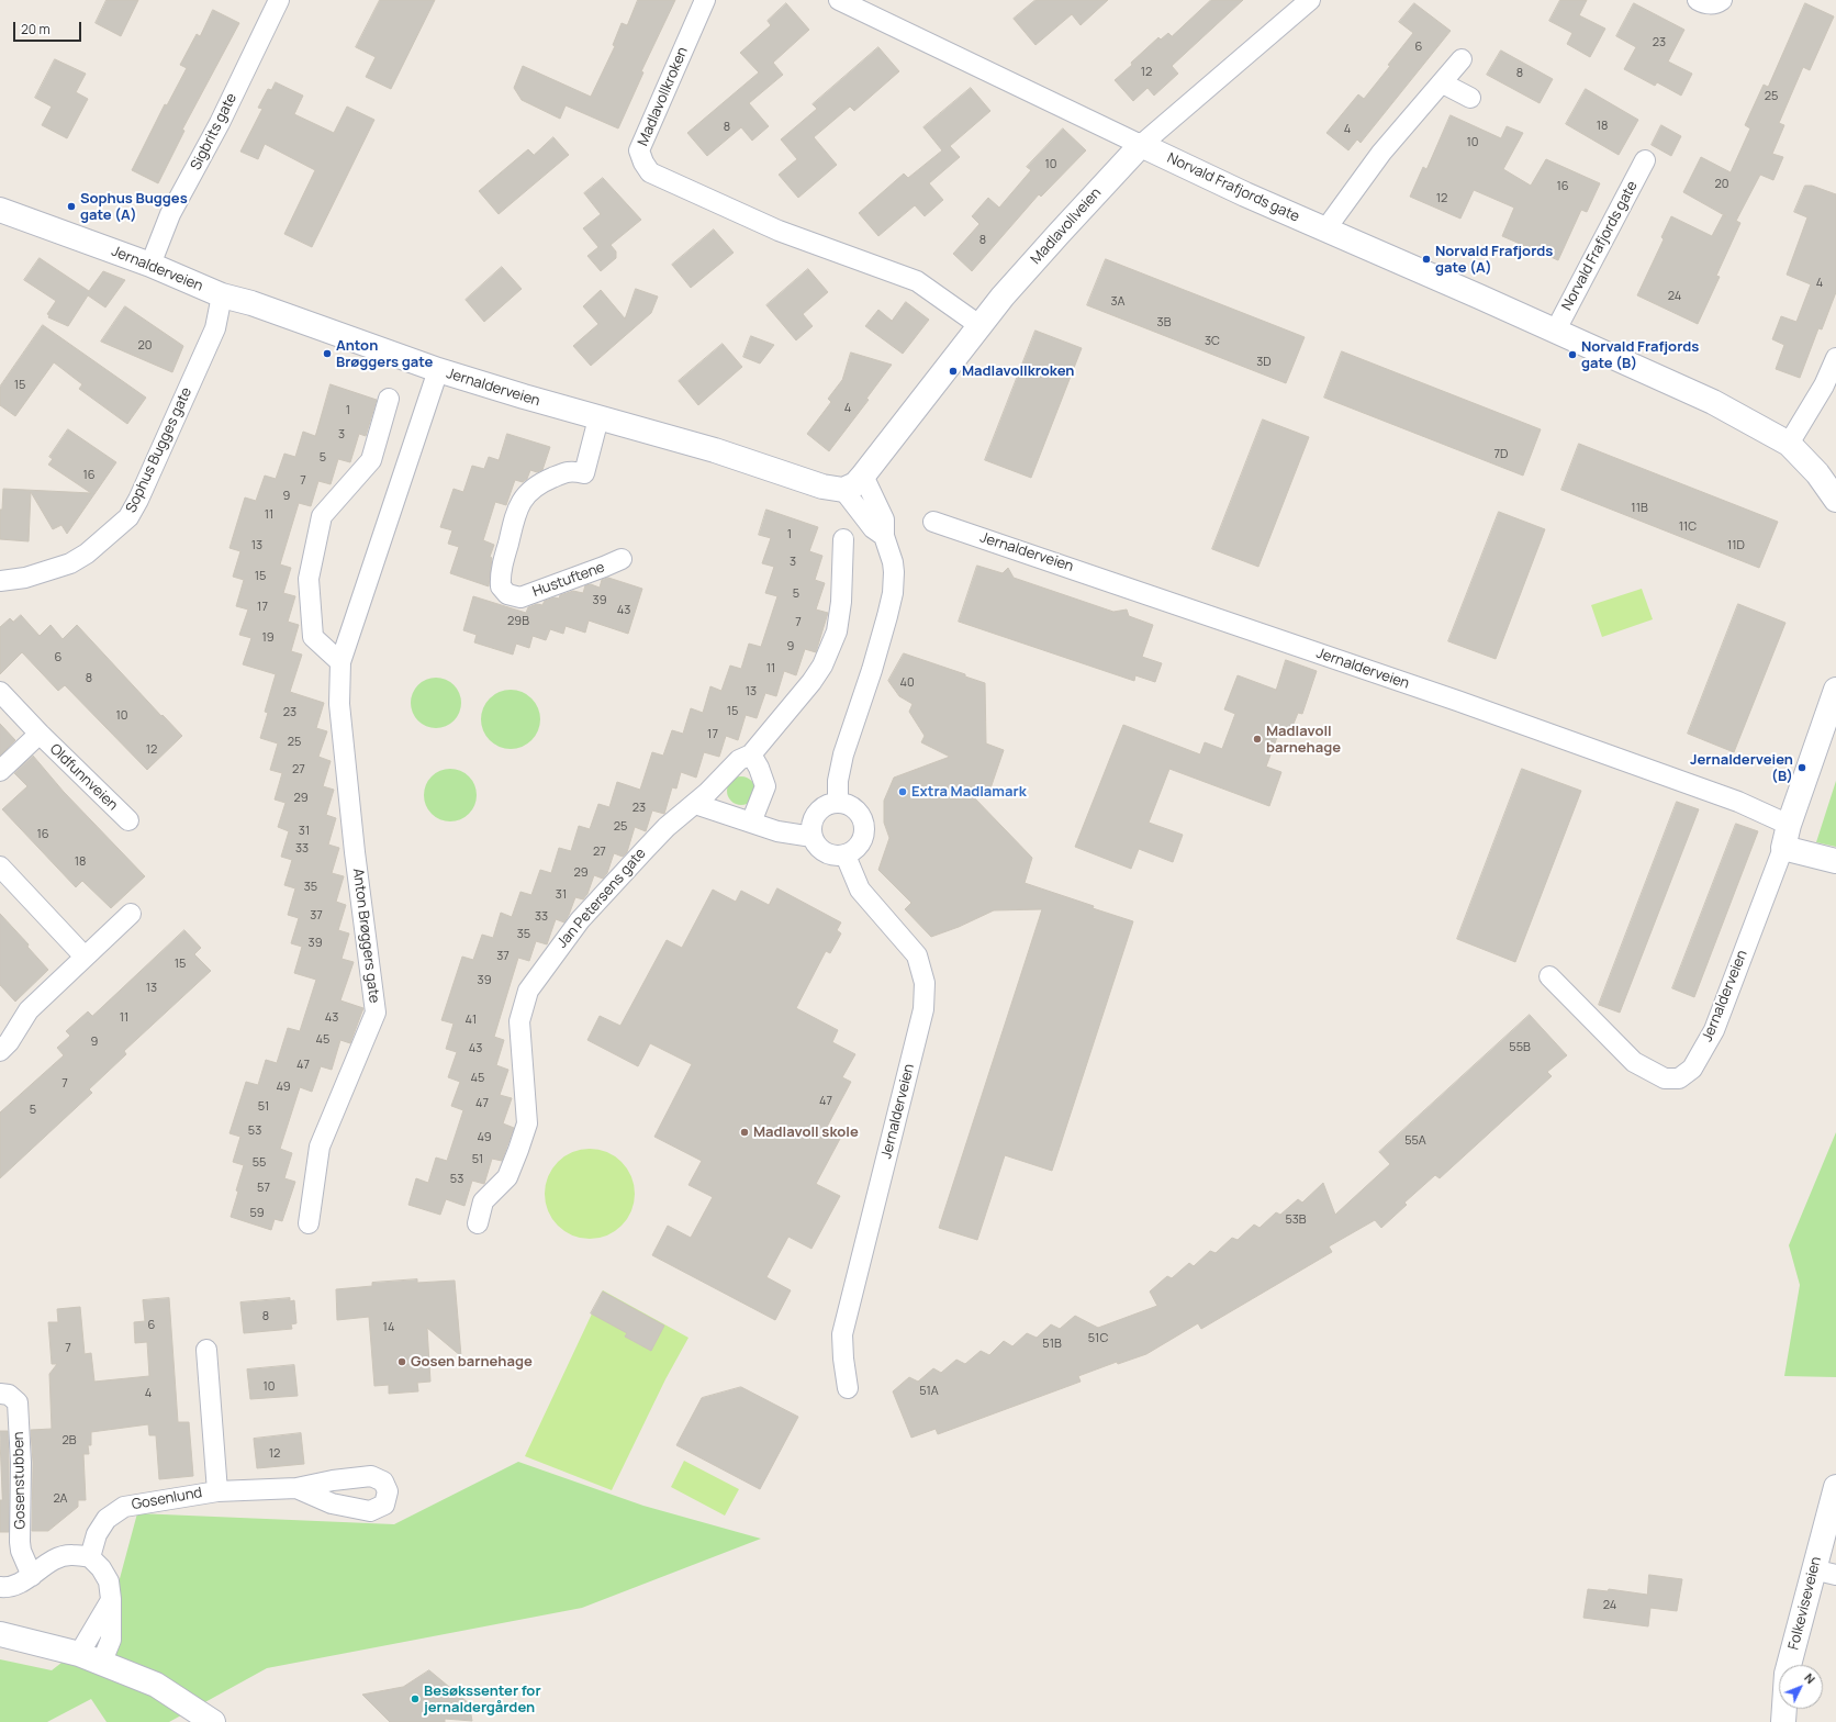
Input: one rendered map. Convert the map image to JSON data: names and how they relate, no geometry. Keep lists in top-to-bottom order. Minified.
{"streets":{"street":["Madlavollkroken","Sigbrits gate","Norvald Frafjords gate","Madlavollveien","Jernalderveien","Sophus Bugges gate","Hustuftene","Oldfunnveien","Jan Petersens gate","Anton Brøggers gate","Gosenstubben","Gosenlund","Folkeviseveien"]},"crossings":[["Madlavollkroken","Madlavollveien"],["Sigbrits gate","Jernalderveien"],["Norvald Frafjords gate","Madlavollveien"],["Madlavollveien","Jernalderveien"],["Jernalderveien","Sophus Bugges gate"],["Jernalderveien","Hustuftene"],["Jernalderveien","Anton Brøggers gate"]],"places":["Sophus Bugges gate (A)","Norvald Frafjords gate (A)","Anton Brøggers gate","Norvald Frafjords gate (B)","Madlavollkroken","Madlavoll barnehage","Jernalderveien (B)","Extra Madlamark","Madlavoll skole","Gosen barnehage","Besøkssenter for jernaldergården"],"house_numbers":["23","6","12","8","25","18","8","4","10","10","20","16","12","8","4","24","3A","3B","3C","20","3D","15","4","1","3","7D","5","16","7","9","11B","11","11C","1","13","11D","3","15","5","39","17","43","29B","7","19","9","6","11","8","40","13","15","23","10","17","25","12","27","29","23","25","31","16","33","27","18","29","35","31","37","33","35","39","37","15","39","13","11","43","41","45","9","55B","43","47","45","7","49","47","47","51","5","53","49","55A","51","55","53","57","59","53B","8","6","14","51C","51B","7","10","51A","4","2B","12","2A","24"],"scale_bar":"20 m","north":"top right"}
